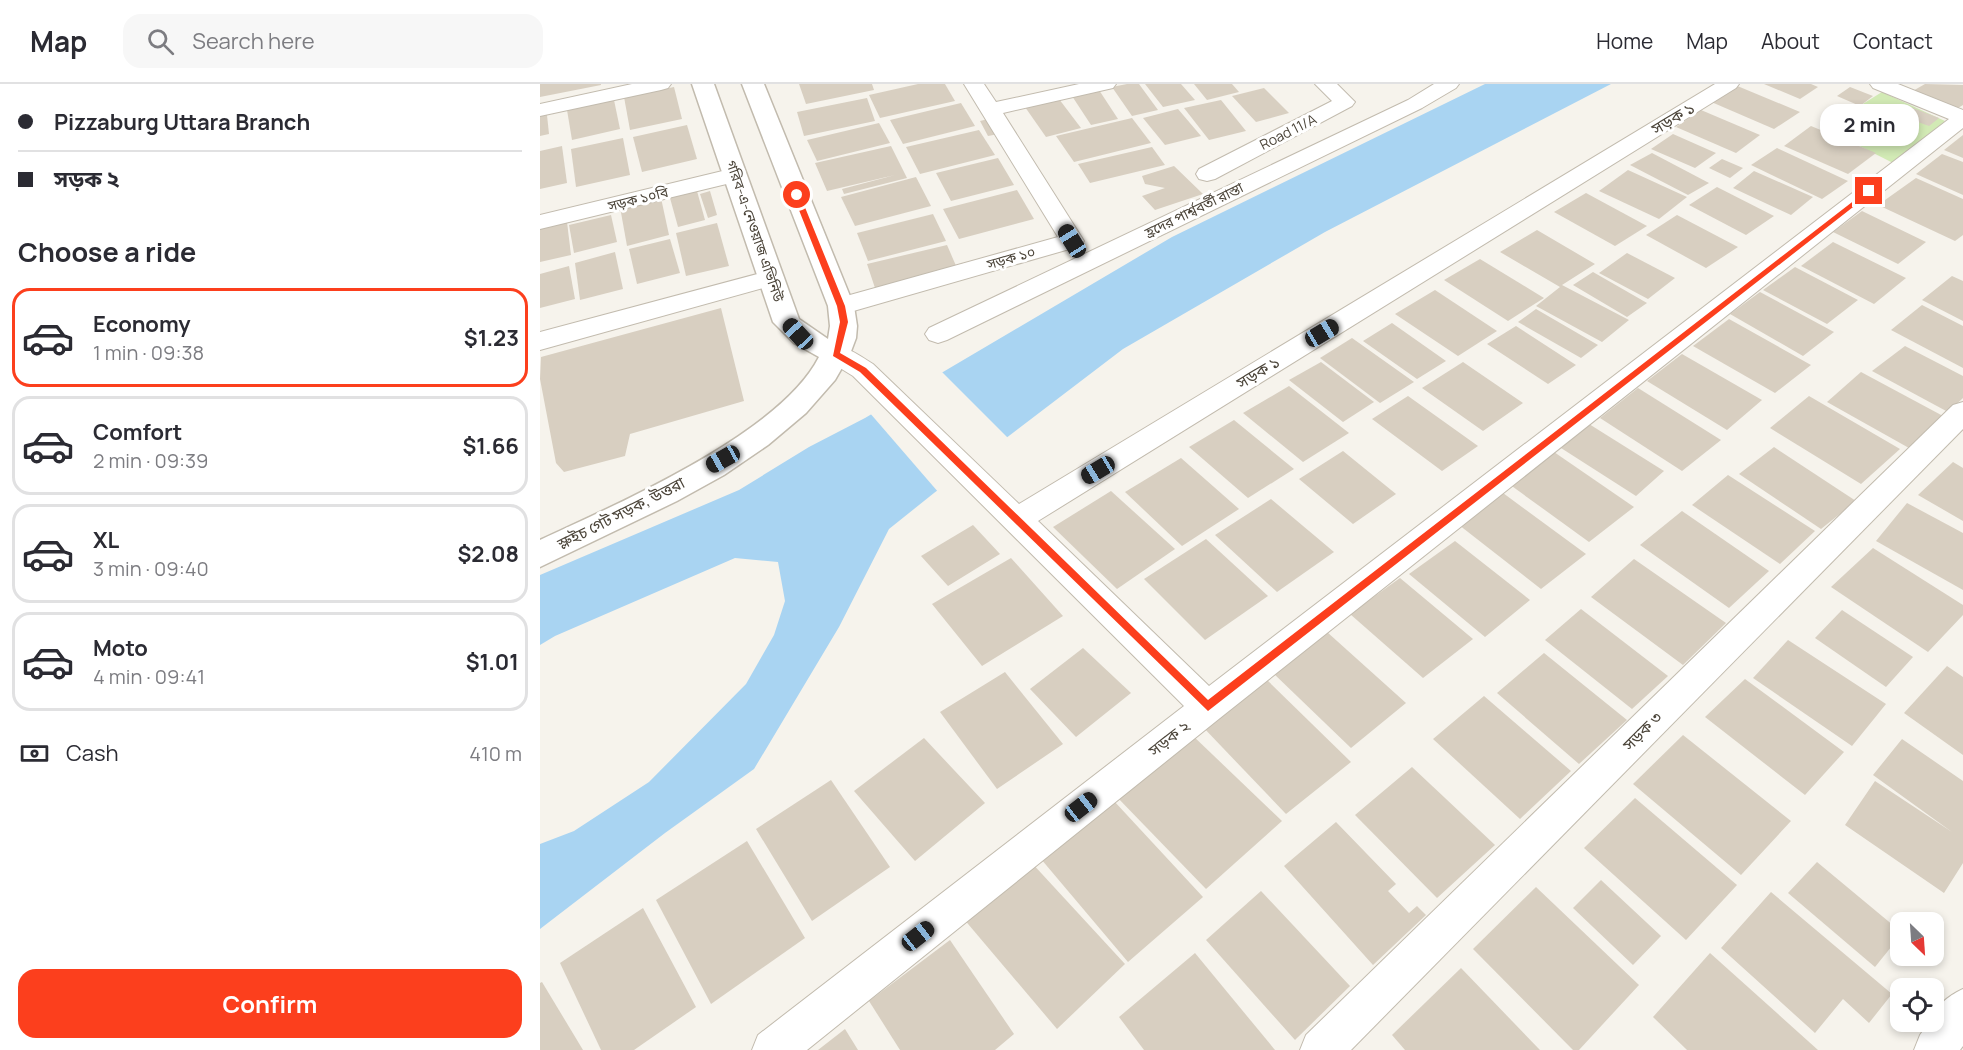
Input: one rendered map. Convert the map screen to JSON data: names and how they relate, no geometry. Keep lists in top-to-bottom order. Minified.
{"streets":{"street":["সড়ক ১","Road 11/A","সড়ক ১০বি","হ্রদের পার্শ্ববর্তী রাস্তা","গরিব-এ-নেওয়াজ এভিনিউ","সড়ক ১০","স্লুইচ গেট সড়ক, উত্তরা","সড়ক ৩","সড়ক ২"]},"crossings":[["সড়ক ১০বি","গরিব-এ-নেওয়াজ এভিনিউ"],["গরিব-এ-নেওয়াজ এভিনিউ","স্লুইচ গেট সড়ক, উত্তরা"]],"north":"bottom right","page":{"header":"Map","search":"Search here","nav":["Home","Map","About","Contact"],"banner":["Pizzaburg Uttara Branch","সড়ক ২"],"bubble":"2 min","heading":"Choose a ride","list":[{"name":"Economy","note":"1 min · 09:38","value":"$1.23"},{"name":"Comfort","note":"2 min · 09:39","value":"$1.66"},{"name":"XL","note":"3 min · 09:40","value":"$2.08"},{"name":"Moto","note":"4 min · 09:41","value":"$1.01"}],"pay":["Cash","410 m"],"buttons":"Confirm"}}
